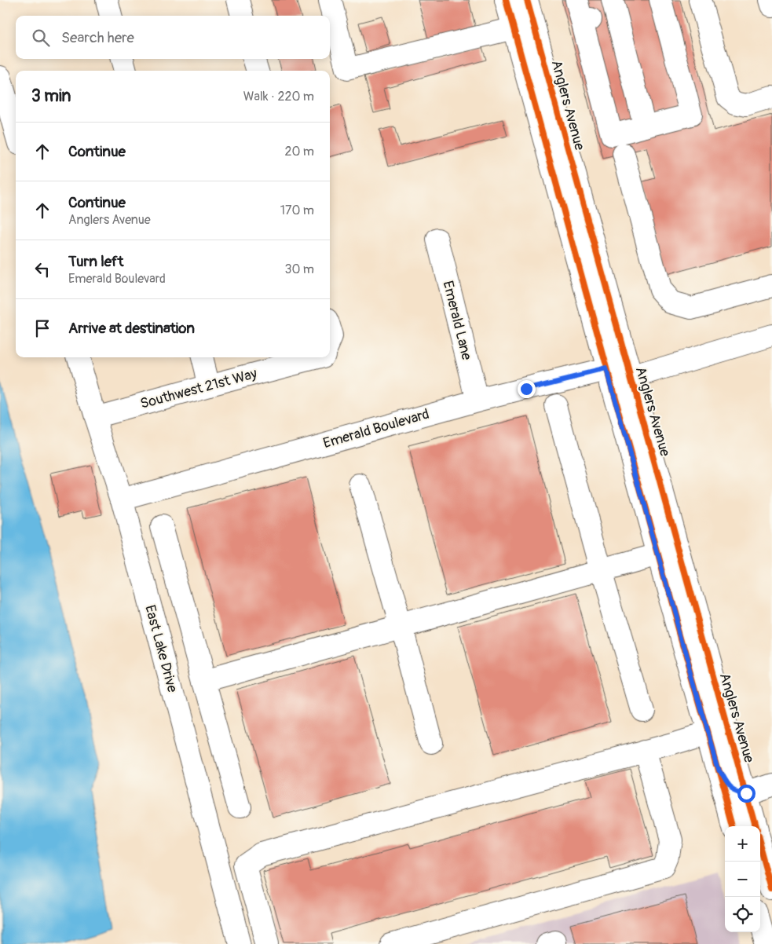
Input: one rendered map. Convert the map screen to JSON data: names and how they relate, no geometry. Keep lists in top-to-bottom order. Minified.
{"streets":{"street":["Anglers Avenue","Emerald Lane","Southwest 21st Way","Emerald Boulevard","East Lake Drive"]},"crossings":[["Emerald Lane","Emerald Boulevard"],["Southwest 21st Way","East Lake Drive"],["Emerald Boulevard","East Lake Drive"]],"page":{"search":"Search here","heading":["3 min","Walk · 220 m"],"list":[["Continue","20 m"],["Continue","Anglers Avenue","170 m"],["Turn left","Emerald Boulevard","30 m"],"Arrive at destination"],"map_buttons":["+","−"]}}
